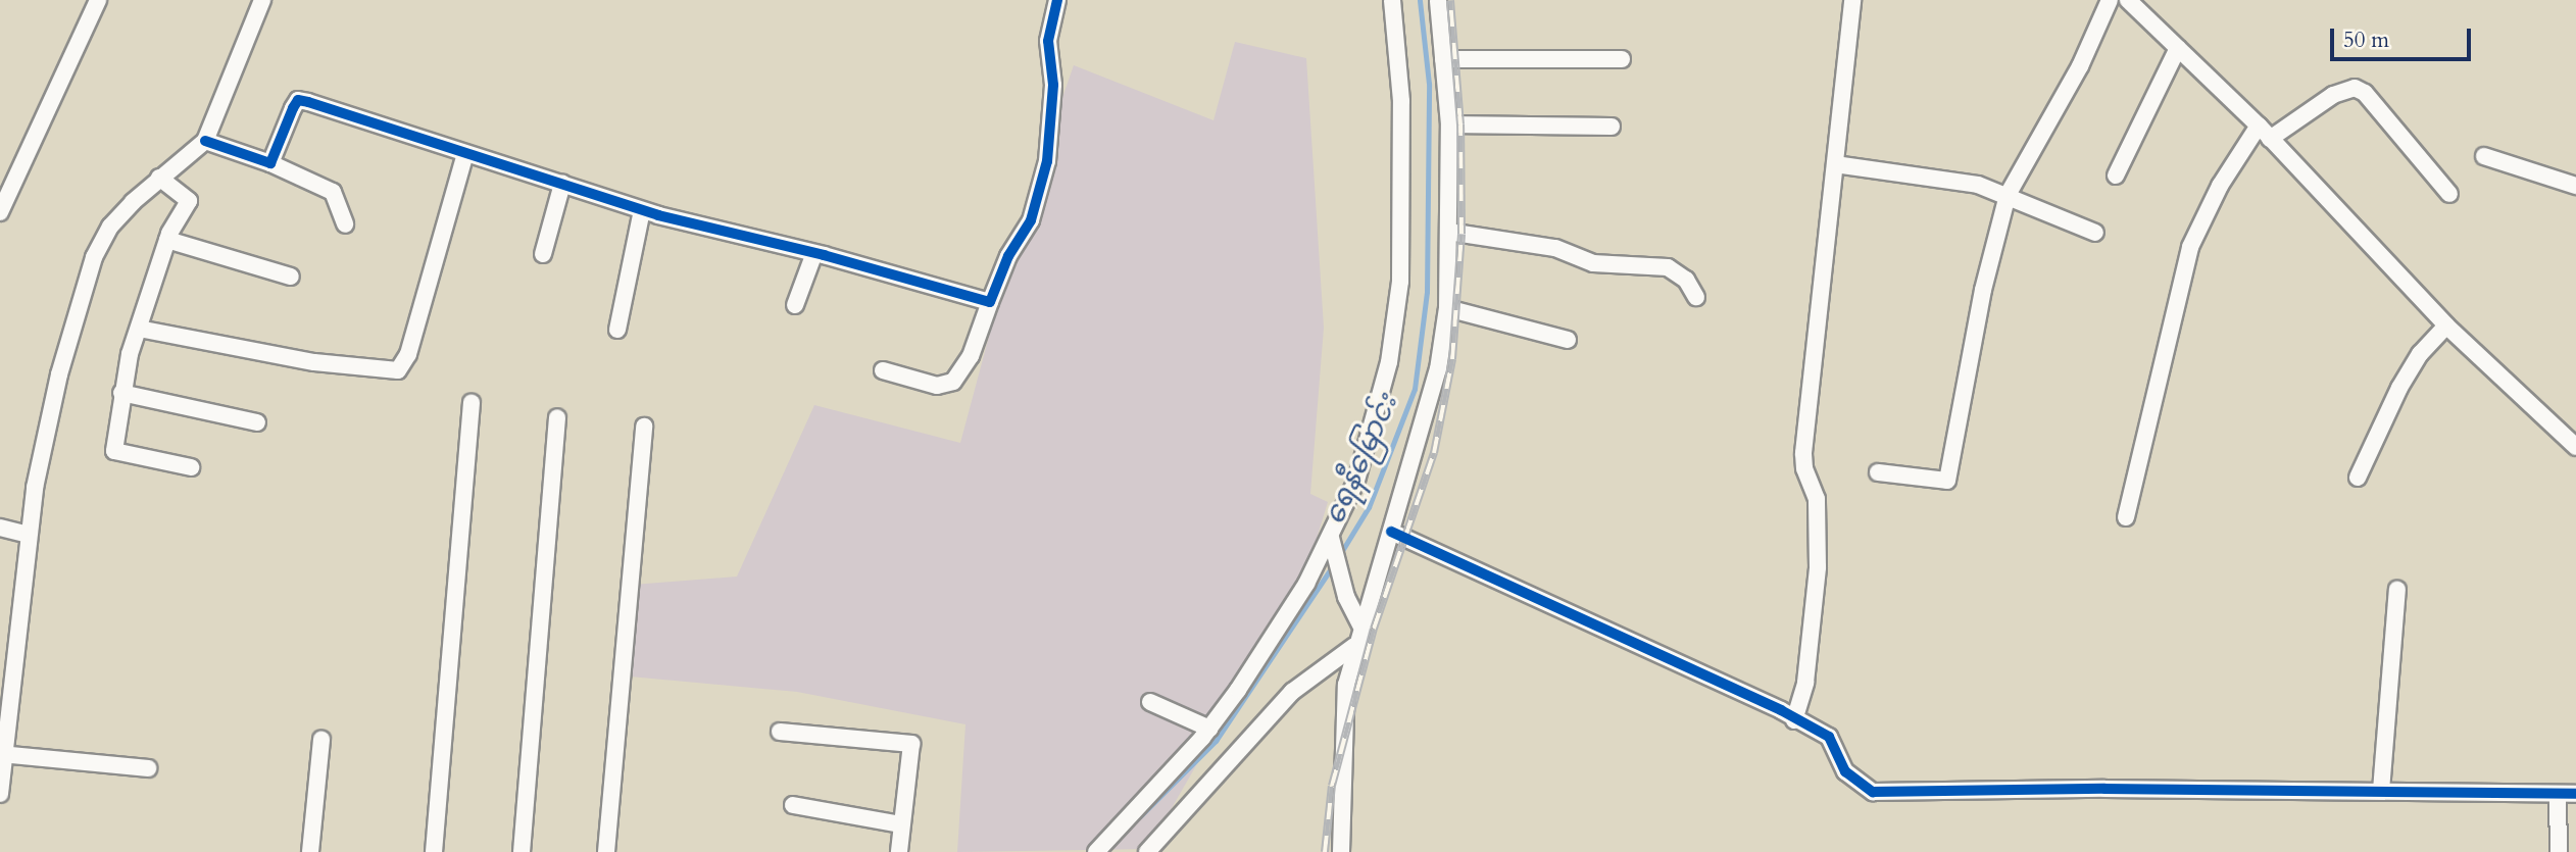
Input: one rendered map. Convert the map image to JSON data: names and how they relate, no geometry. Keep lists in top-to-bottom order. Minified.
{"water":["ရေနီမြောင်း"],"scale_bar":"50 m"}
